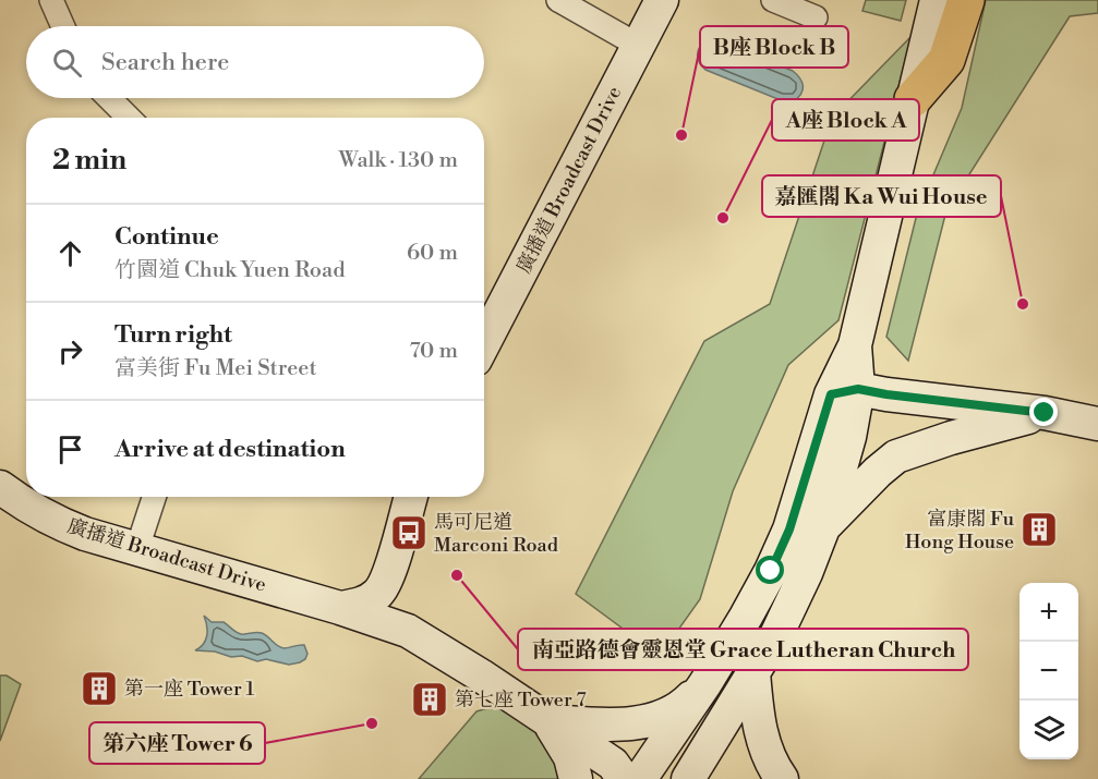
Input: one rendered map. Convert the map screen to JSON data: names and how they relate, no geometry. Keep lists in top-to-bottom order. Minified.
{"streets":{"street":["廣播道 Broadcast Drive"]},"places":{"other":["B座 Block B","A座 Block A","嘉匯閣 Ka Wui House","南亞路德會靈恩堂 Grace Lutheran Church","第六座 Tower 6"],"building":["富康閣 Fu Hong House","第一座 Tower 1","第七座 Tower 7"],"bus stop":["馬可尼道 Marconi Road"]},"page":{"search":"Search here","heading":["2 min","Walk · 130 m"],"list":[["Continue","竹園道 Chuk Yuen Road","60 m"],["Turn right","富美街 Fu Mei Street","70 m"],"Arrive at destination"],"map_buttons":["+","−"]}}
